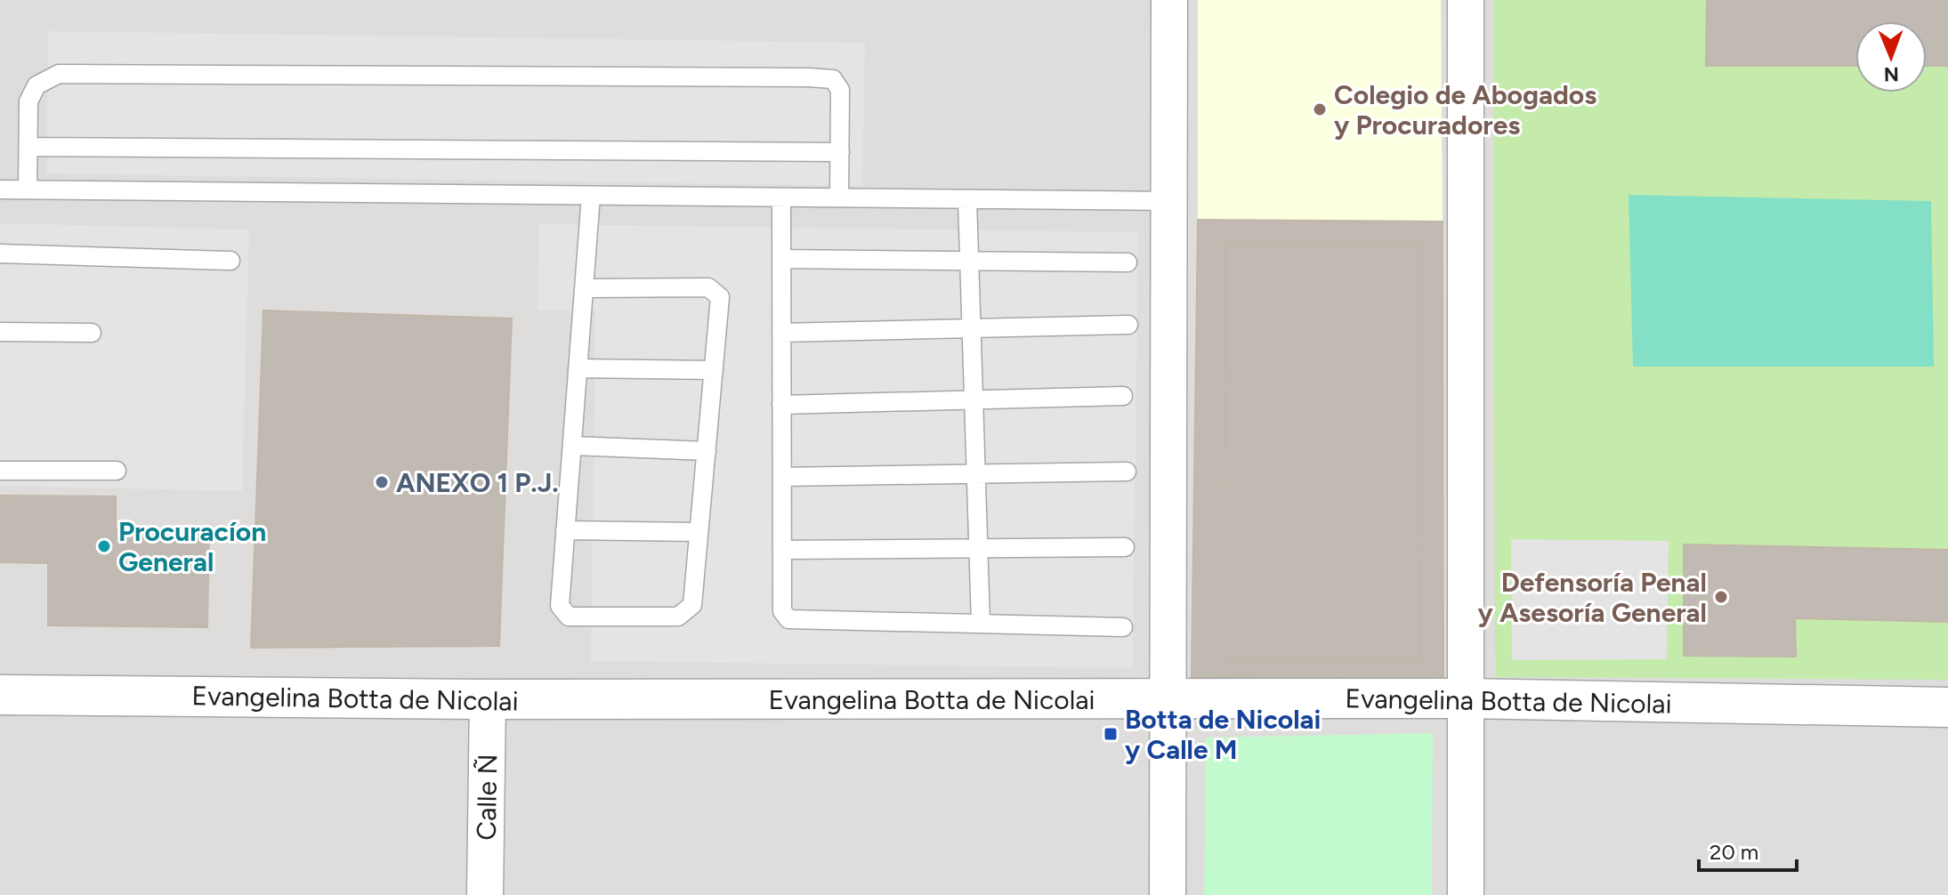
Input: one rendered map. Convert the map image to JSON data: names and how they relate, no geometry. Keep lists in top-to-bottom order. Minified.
{"streets":{"street":["Evangelina Botta de Nicolai","Calle Ñ"]},"crossings":[["Evangelina Botta de Nicolai","Calle Ñ"]],"places":{"other":["Colegio de Abogados y Procuradores","ANEXO 1 P.J.","Procuracíon General","Defensoría Penal y Asesoría General"],"transit":["Botta de Nicolai y Calle M"]},"scale_bar":"20 m","north":"bottom"}
